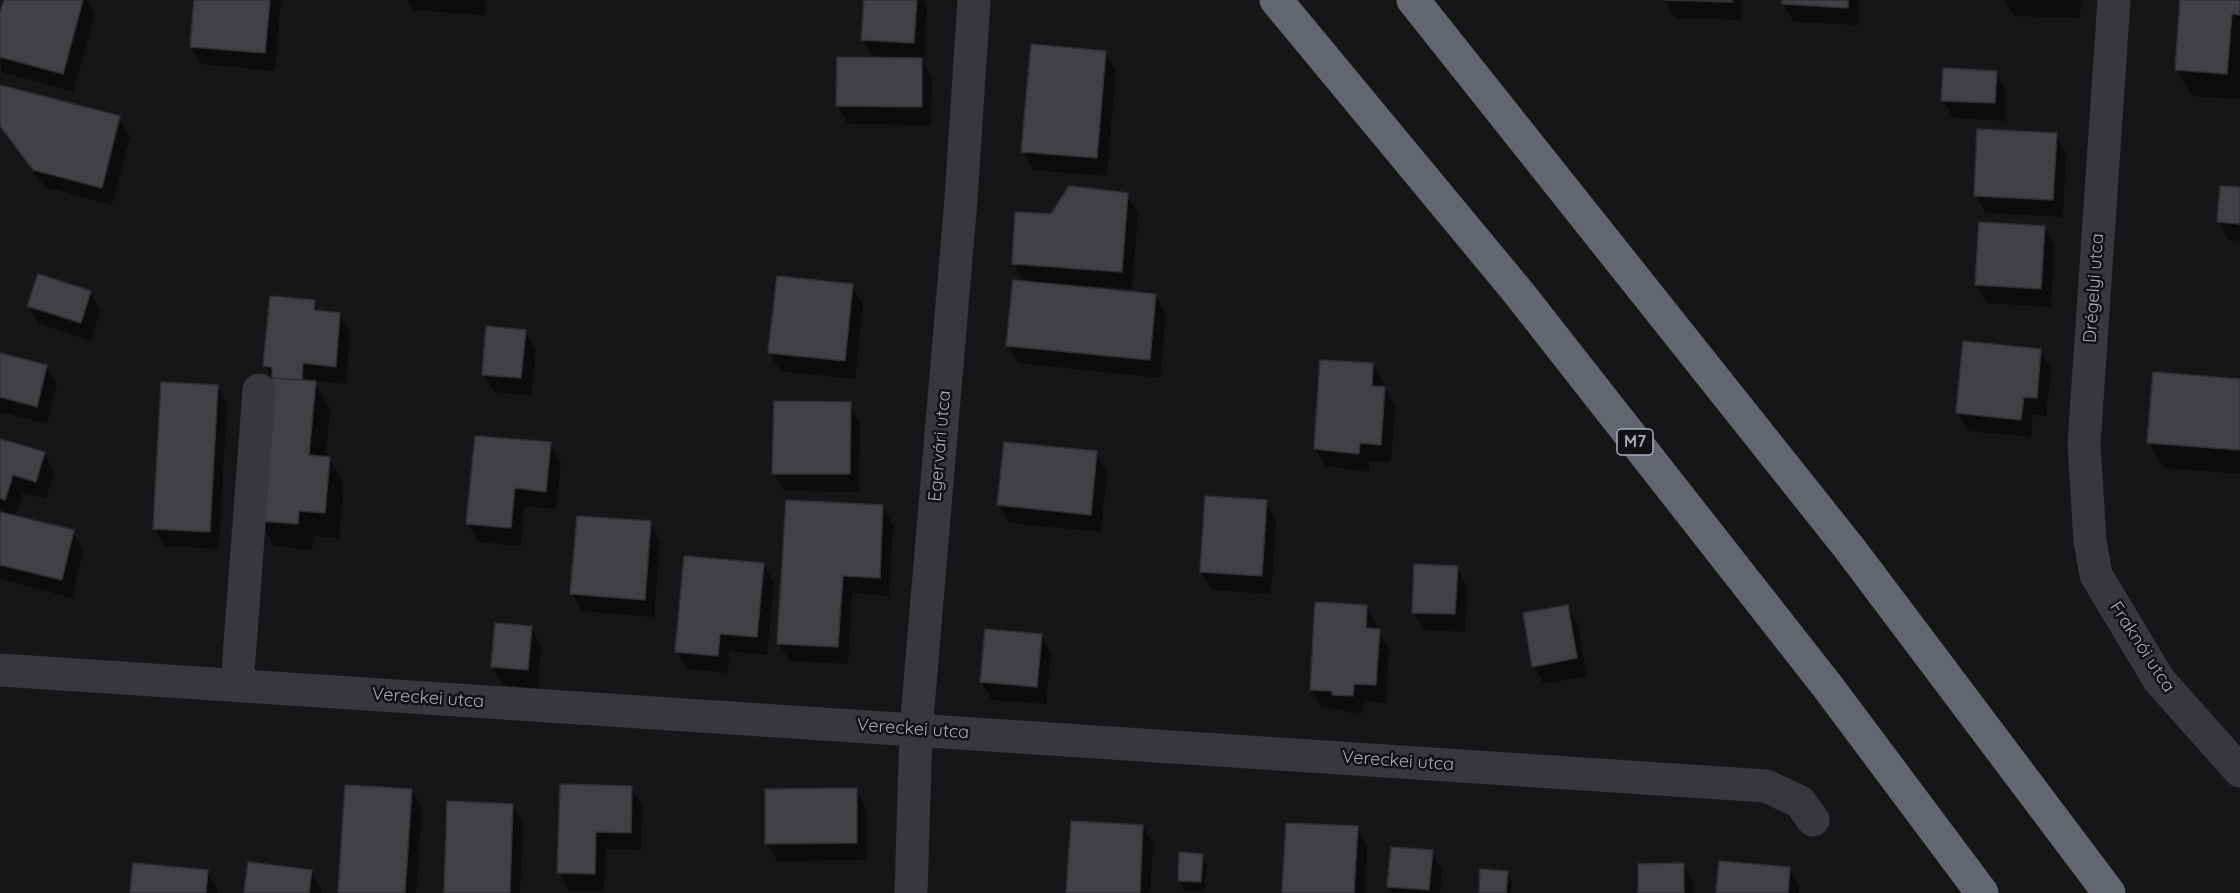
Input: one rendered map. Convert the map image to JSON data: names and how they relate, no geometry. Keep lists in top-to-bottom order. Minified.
{"streets":{"highway":["M7"],"street":["Drégelyi utca","Egervári utca","Fraknói utca","Vereckei utca"]},"crossings":[["Drégelyi utca","Fraknói utca"],["Egervári utca","Vereckei utca"]]}
